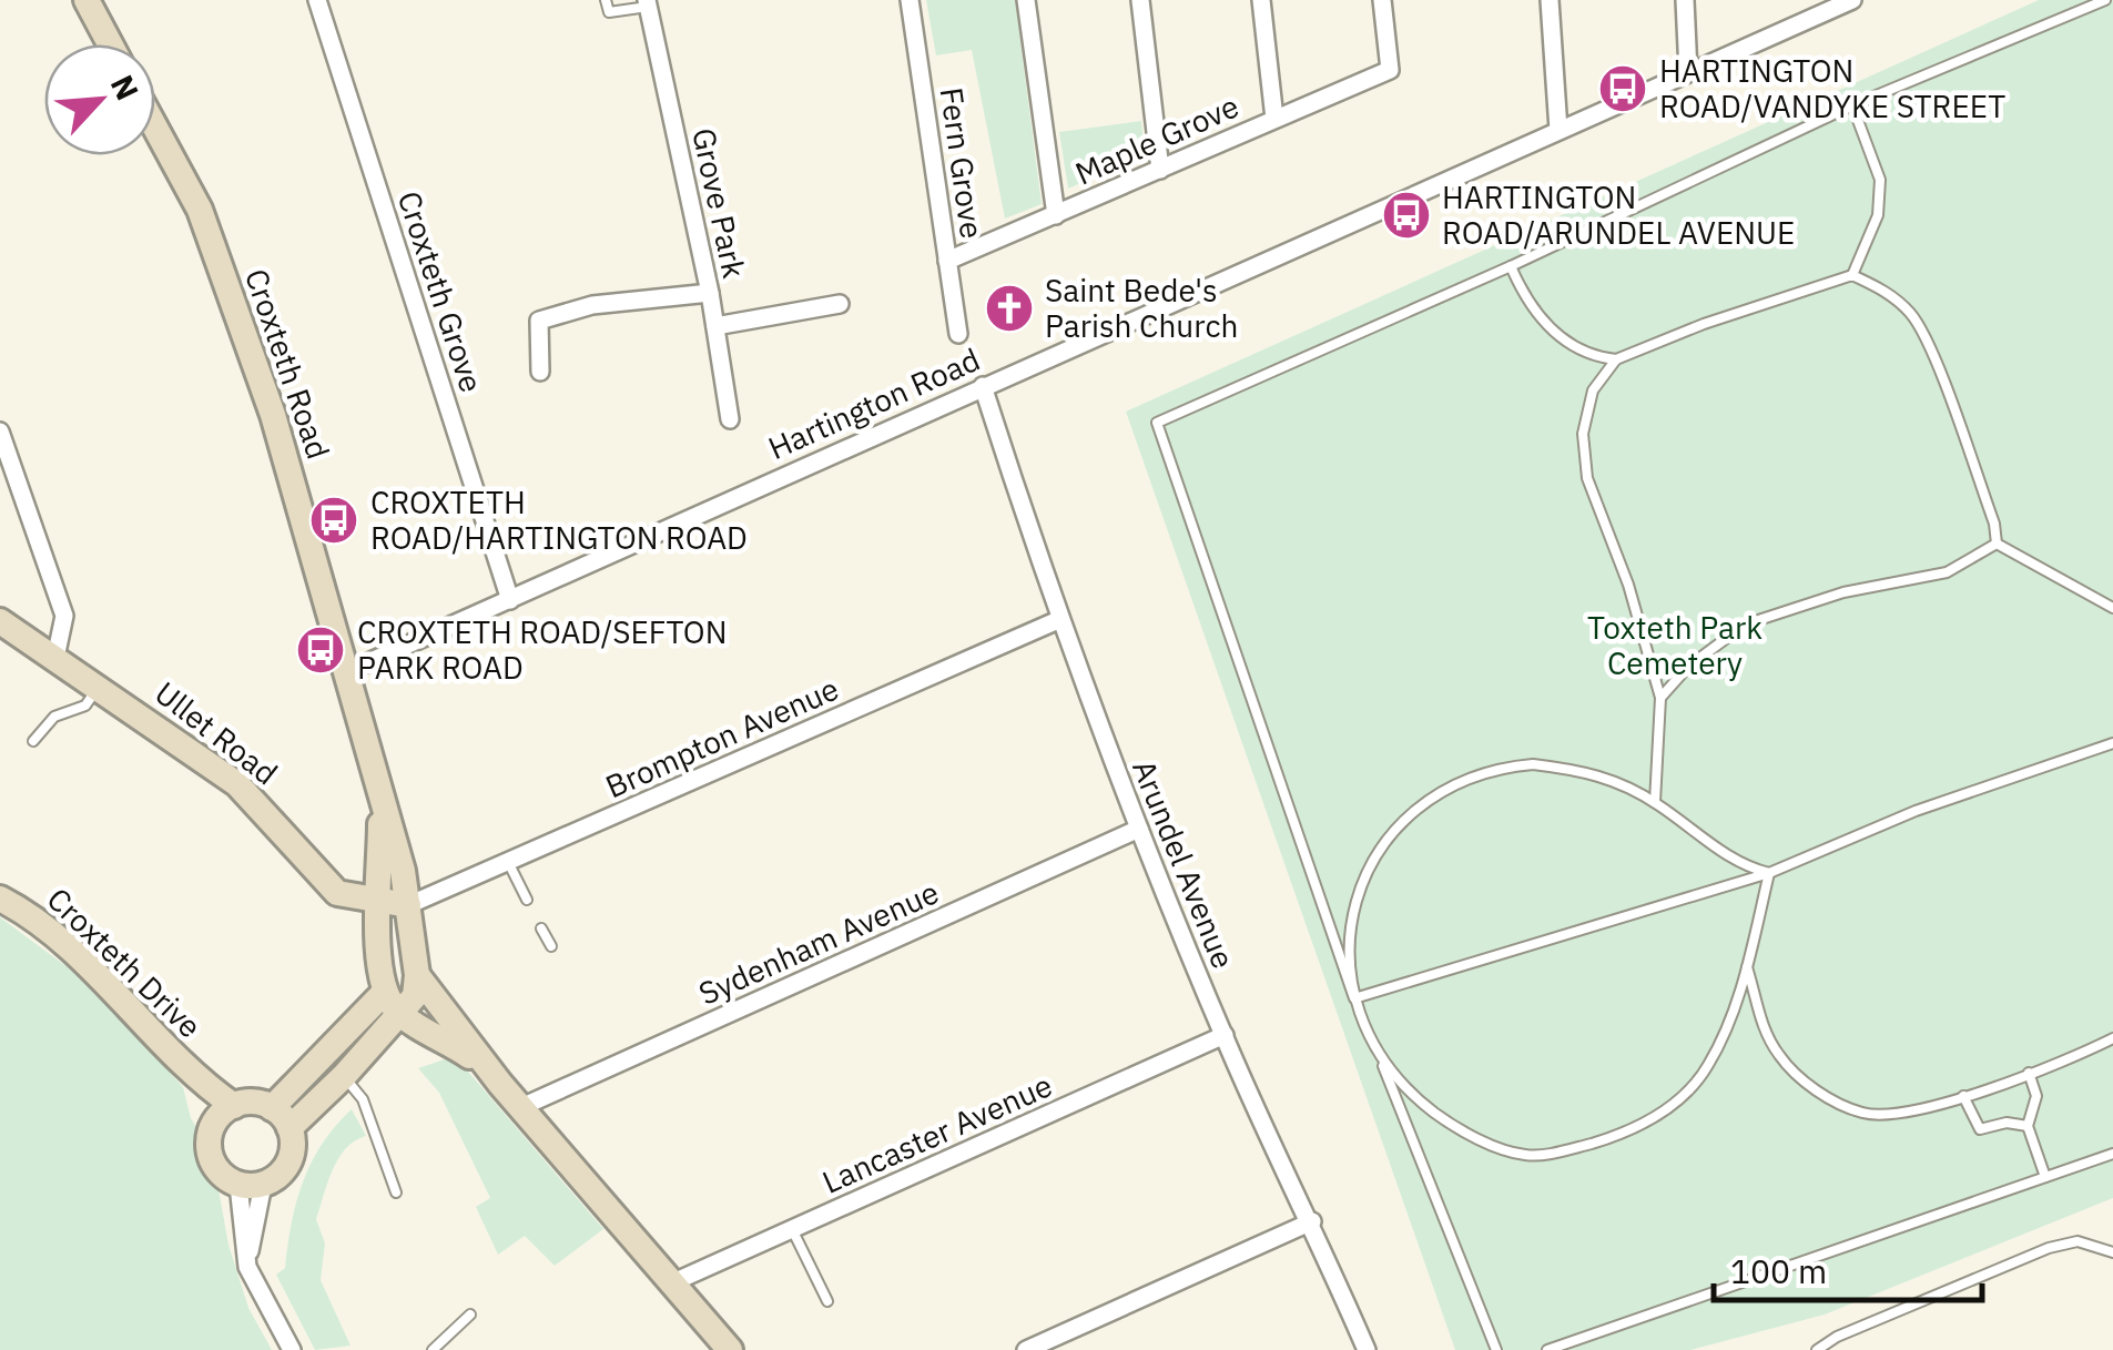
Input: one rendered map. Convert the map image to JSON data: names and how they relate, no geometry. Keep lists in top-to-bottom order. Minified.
{"streets":{"main road":["Croxteth Road","Ullet Road","Croxteth Drive"],"street":["Maple Grove","Fern Grove","Grove Park","Croxteth Grove","Hartington Road","Brompton Avenue","Arundel Avenue","Sydenham Avenue","Lancaster Avenue"]},"crossings":[["Maple Grove","Fern Grove"],["Croxteth Grove","Hartington Road"],["Croxteth Road","Hartington Road"],["Croxteth Road","Ullet Road"],["Croxteth Road","Brompton Avenue"],["Hartington Road","Arundel Avenue"],["Brompton Avenue","Arundel Avenue"],["Arundel Avenue","Sydenham Avenue"],["Arundel Avenue","Lancaster Avenue"]],"parks":["Toxteth Park Cemetery"],"places":{"bus stop":["HARTINGTON ROAD/VANDYKE STREET","HARTINGTON ROAD/ARUNDEL AVENUE","CROXTETH ROAD/HARTINGTON ROAD","CROXTETH ROAD/SEFTON PARK ROAD"],"church":["Saint Bede's Parish Church"]},"scale_bar":"100 m","north":"top right"}
